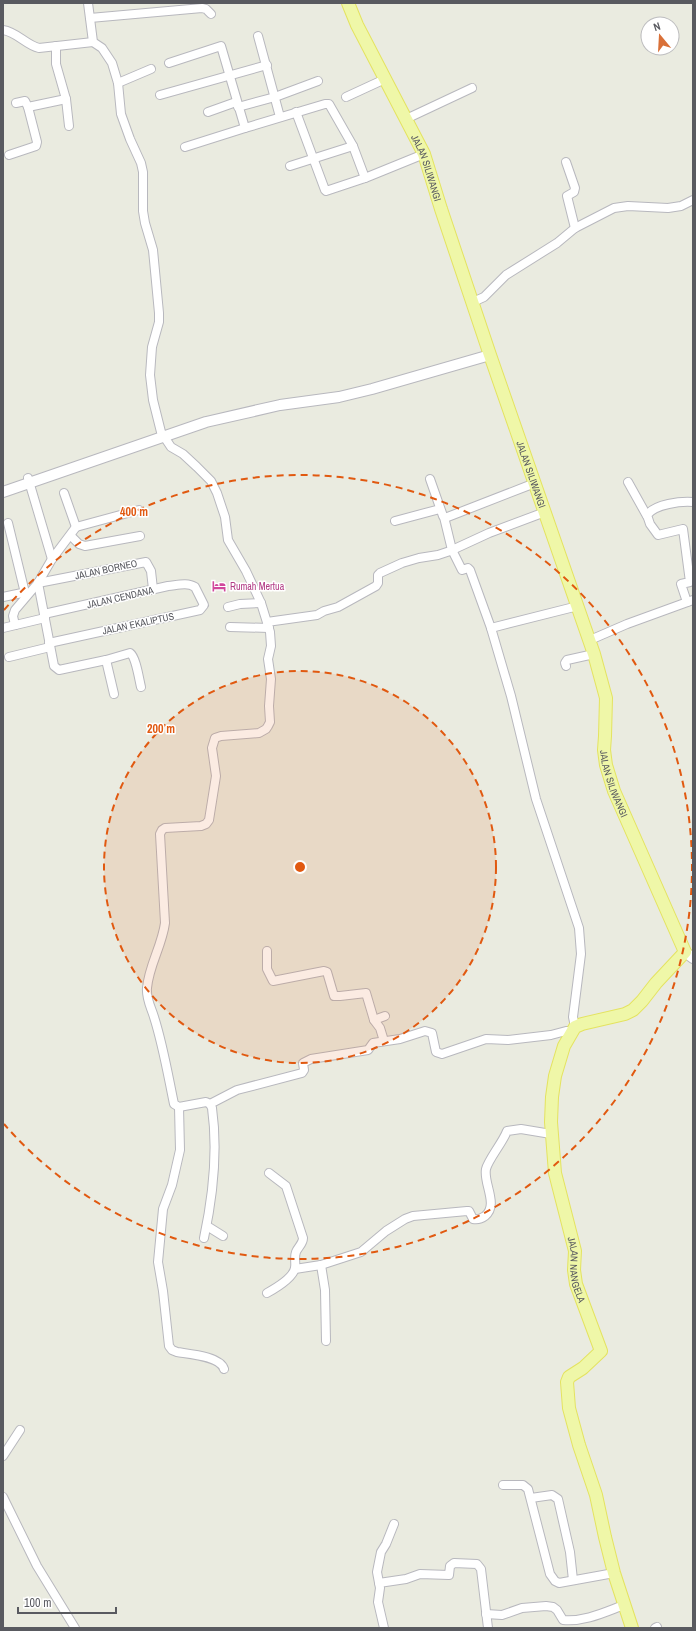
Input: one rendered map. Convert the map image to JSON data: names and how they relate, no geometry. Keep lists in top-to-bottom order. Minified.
{"streets":{"main road":["JALAN SILIWANGI","JALAN NANGELA"],"street":["JALAN BORNEO","JALAN CENDANA","JALAN EKALIPTUS"]},"crossings":[["JALAN BORNEO","JALAN CENDANA"],["JALAN CENDANA","JALAN EKALIPTUS"]],"places":{"hotel":["Rumah Mertua"]},"scale_bar":"100 m","north":"top","rings":["400 m","200 m"]}
